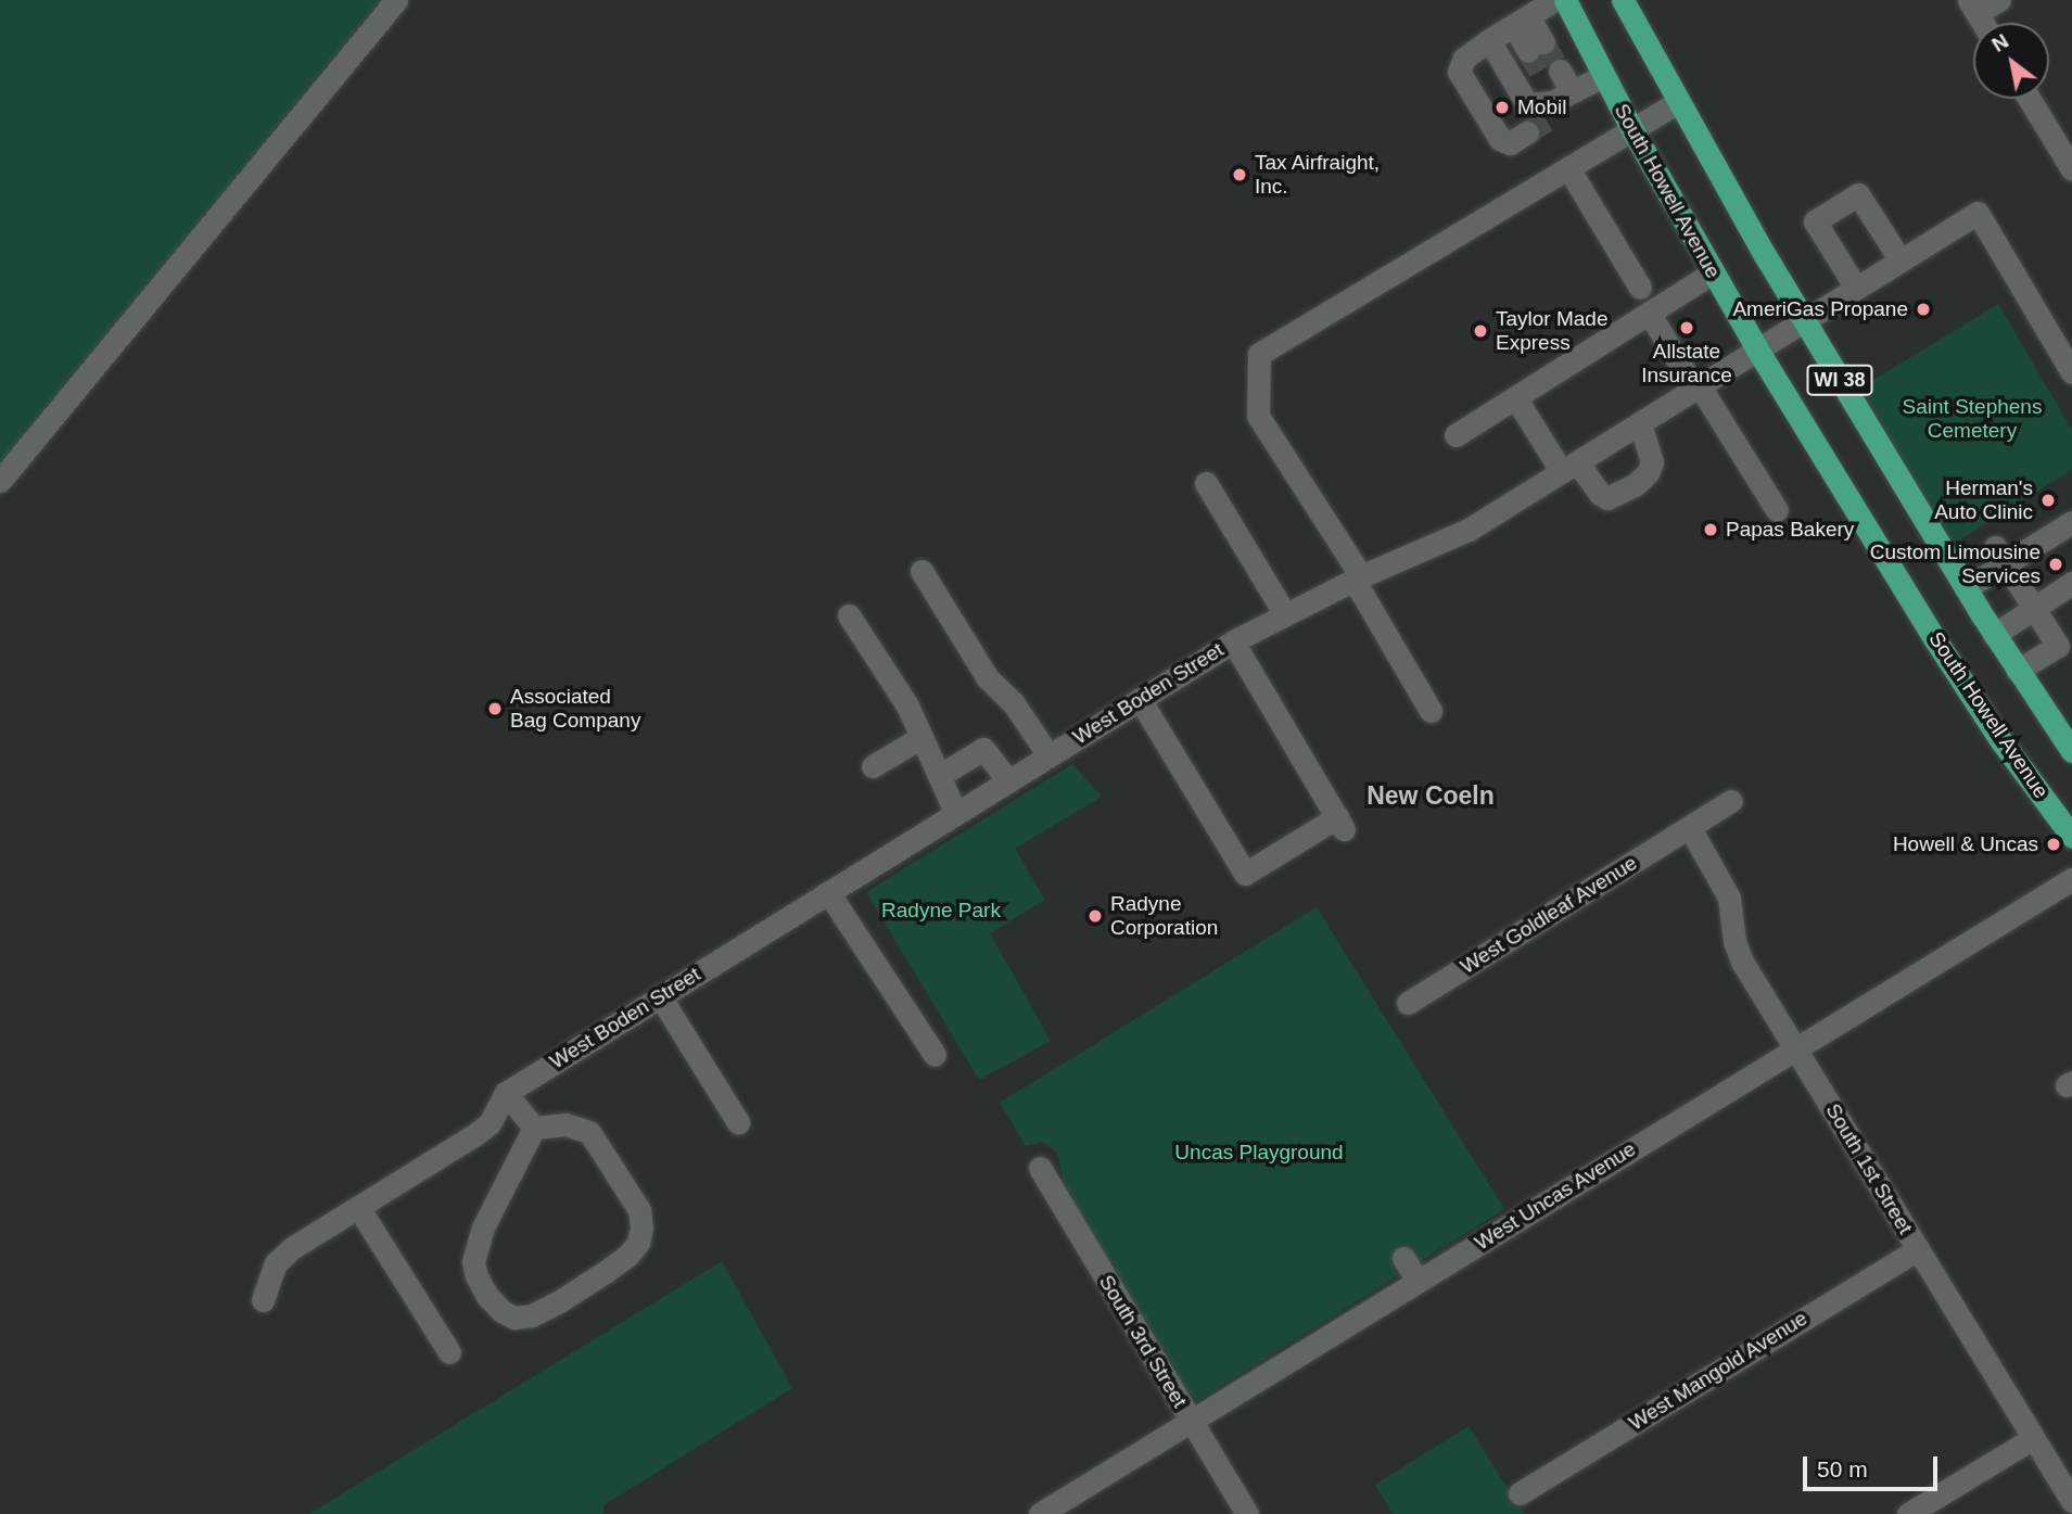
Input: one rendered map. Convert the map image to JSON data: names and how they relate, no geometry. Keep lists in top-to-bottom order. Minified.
{"streets":{"main road":["South Howell Avenue","WI 38"],"street":["West Boden Street","West Goldleaf Avenue","South 1st Street","West Uncas Avenue","South 3rd Street","West Mangold Avenue"]},"crossings":[["South Howell Avenue","West Boden Street"],["WI 38","West Boden Street"],["West Goldleaf Avenue","South 1st Street"],["South 1st Street","West Uncas Avenue"],["South 1st Street","West Mangold Avenue"],["West Uncas Avenue","South 3rd Street"]],"districts":["New Coeln"],"parks":["Saint Stephens Cemetery","Radyne Park","Uncas Playground"],"places":["Mobil","Tax Airfraight, Inc.","AmeriGas Propane","Allstate Insurance","Taylor Made Express","Herman's Auto Clinic","Papas Bakery","Custom Limousine Services","Associated Bag Company","Howell & Uncas","Radyne Corporation"],"scale_bar":"50 m","north":"top left"}
